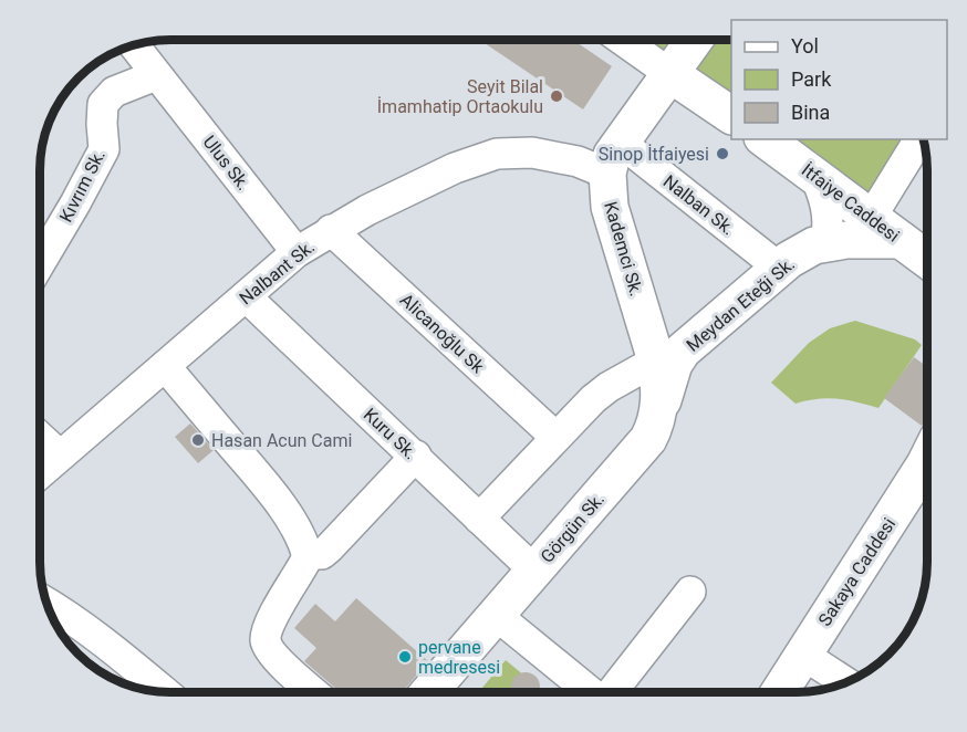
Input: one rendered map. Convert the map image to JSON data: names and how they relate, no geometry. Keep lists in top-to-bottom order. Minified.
{"streets":{"main road":["İtfaiye Caddesi","Kademci Sk.","Meydan Eteği Sk.","Görgün Sk.","Sakaya Caddesi"],"street":["Ulus Sk.","Kıvrım Sk.","Nalban Sk.","Nalbant Sk.","Alicanoğlu Sk","Kuru Sk."]},"crossings":[["Ulus Sk.","Kıvrım Sk."],["Ulus Sk.","Nalbant Sk."],["İtfaiye Caddesi","Meydan Eteği Sk."],["Nalban Sk.","Kademci Sk."],["Nalban Sk.","Nalbant Sk."],["Nalban Sk.","Meydan Eteği Sk."],["Kademci Sk.","Nalbant Sk."],["Kademci Sk.","Meydan Eteği Sk."],["Kademci Sk.","Görgün Sk."],["Nalbant Sk.","Alicanoğlu Sk"],["Nalbant Sk.","Kuru Sk."],["Meydan Eteği Sk.","Görgün Sk."],["Kuru Sk.","Görgün Sk."]],"places":["Seyit Bilal İmamhatip Ortaokulu","Sinop İtfaiyesi","Hasan Acun Cami","pervane medresesi"],"legend":["Yol","Park","Bina"]}
